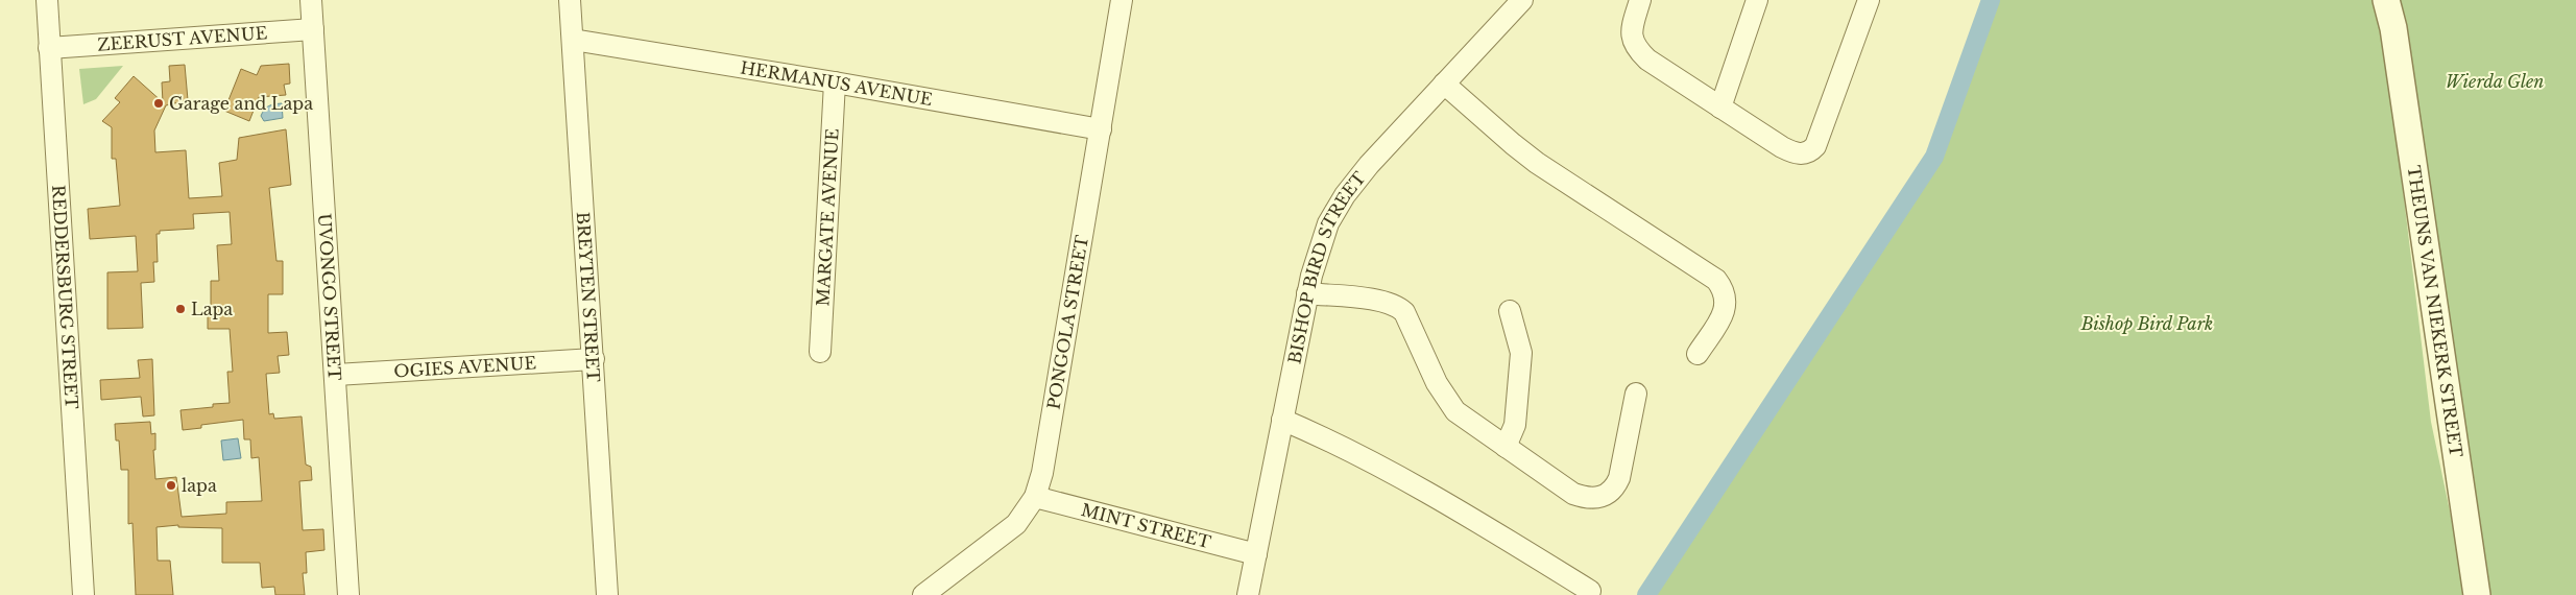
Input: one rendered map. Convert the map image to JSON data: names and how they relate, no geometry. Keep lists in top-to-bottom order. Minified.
{"streets":{"street":["ZEERUST AVENUE","HERMANUS AVENUE","MARGATE AVENUE","BISHOP BIRD STREET","REDDERSBURG STREET","UVONGO STREET","BREYTEN STREET","THEUNS VAN NIEKERK STREET","PONGOLA STREET","OGIES AVENUE","MINT STREET"]},"crossings":[["ZEERUST AVENUE","REDDERSBURG STREET"],["ZEERUST AVENUE","UVONGO STREET"],["HERMANUS AVENUE","MARGATE AVENUE"],["HERMANUS AVENUE","BREYTEN STREET"],["HERMANUS AVENUE","PONGOLA STREET"],["BISHOP BIRD STREET","MINT STREET"],["UVONGO STREET","OGIES AVENUE"],["BREYTEN STREET","OGIES AVENUE"],["PONGOLA STREET","MINT STREET"]],"parks":["Wierda Glen","Bishop Bird Park"],"places":["Garage and Lapa","Lapa","lapa"]}
